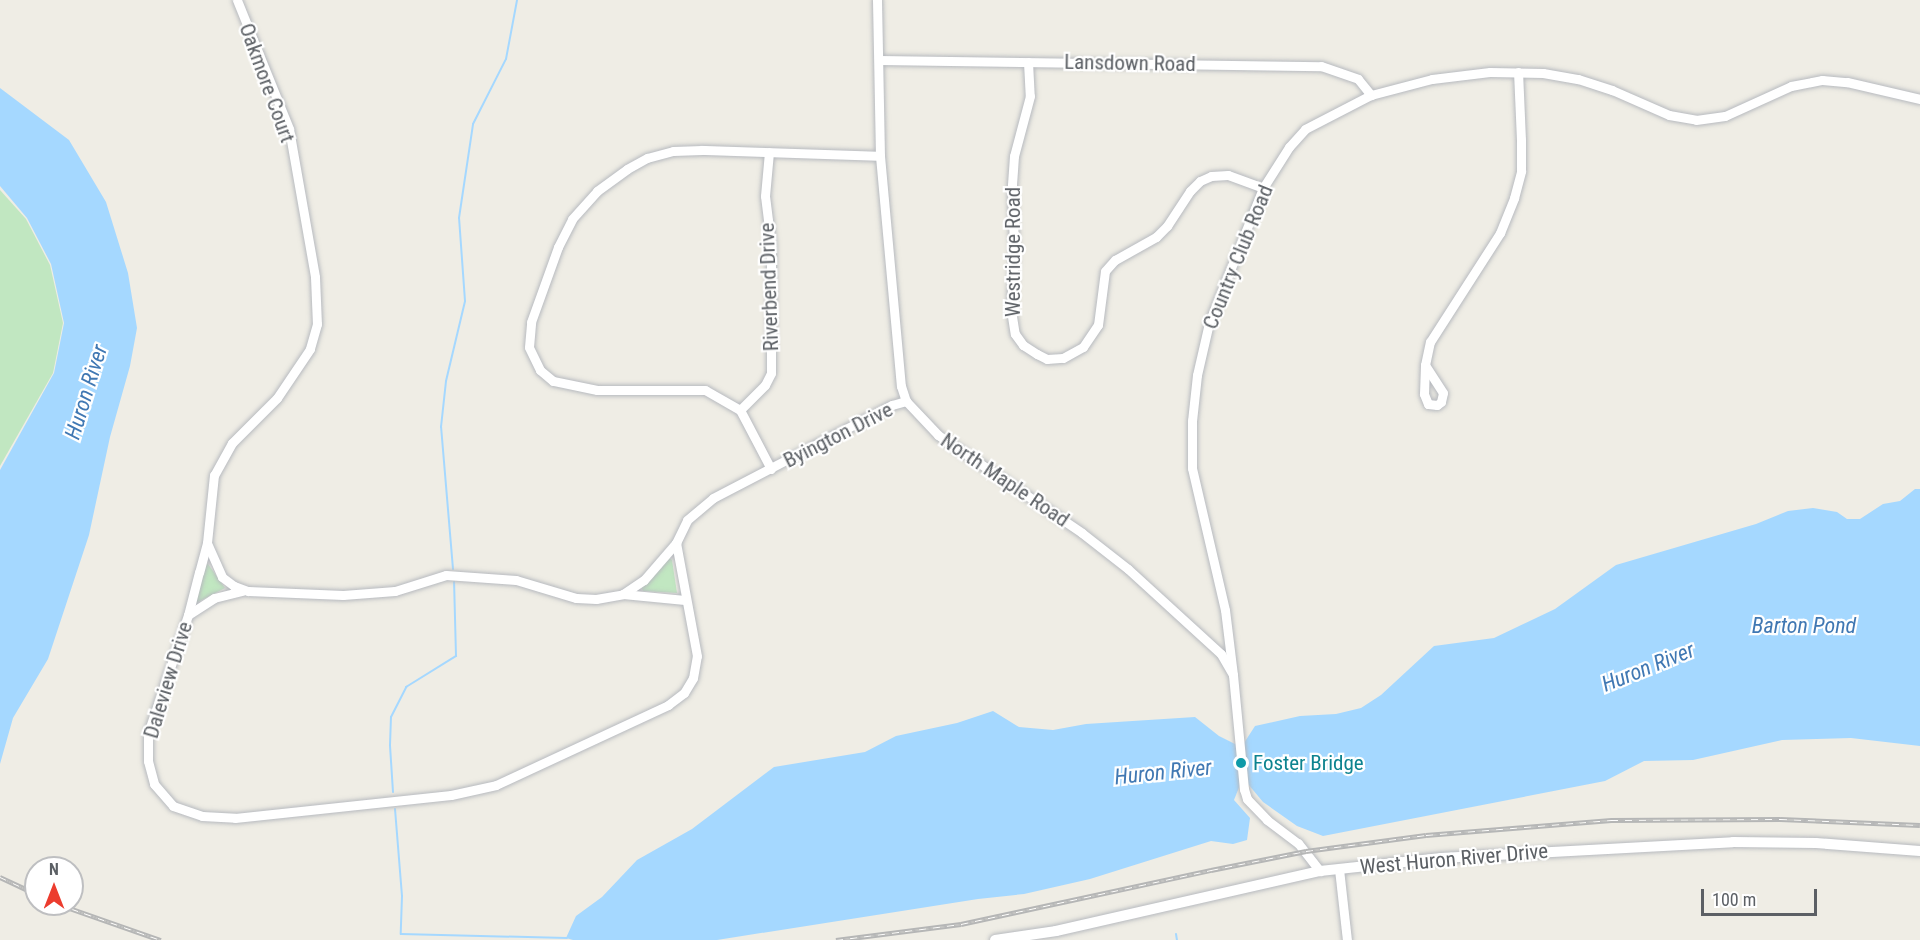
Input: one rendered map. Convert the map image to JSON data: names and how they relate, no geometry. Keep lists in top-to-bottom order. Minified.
{"streets":{"street":["Lansdown Road","Oakmore Court","Westridge Road","Country Club Road","Riverbend Drive","Byington Drive","North Maple Road","Daleview Drive","West Huron River Drive"]},"crossings":[["Lansdown Road","Westridge Road"],["Lansdown Road","Country Club Road"],["Oakmore Court","Daleview Drive"],["Westridge Road","Country Club Road"],["Country Club Road","North Maple Road"],["Byington Drive","North Maple Road"],["Byington Drive","Daleview Drive"],["North Maple Road","West Huron River Drive"]],"water":["Huron River","Barton Pond"],"places":["Foster Bridge"],"scale_bar":"100 m","north":"top"}
